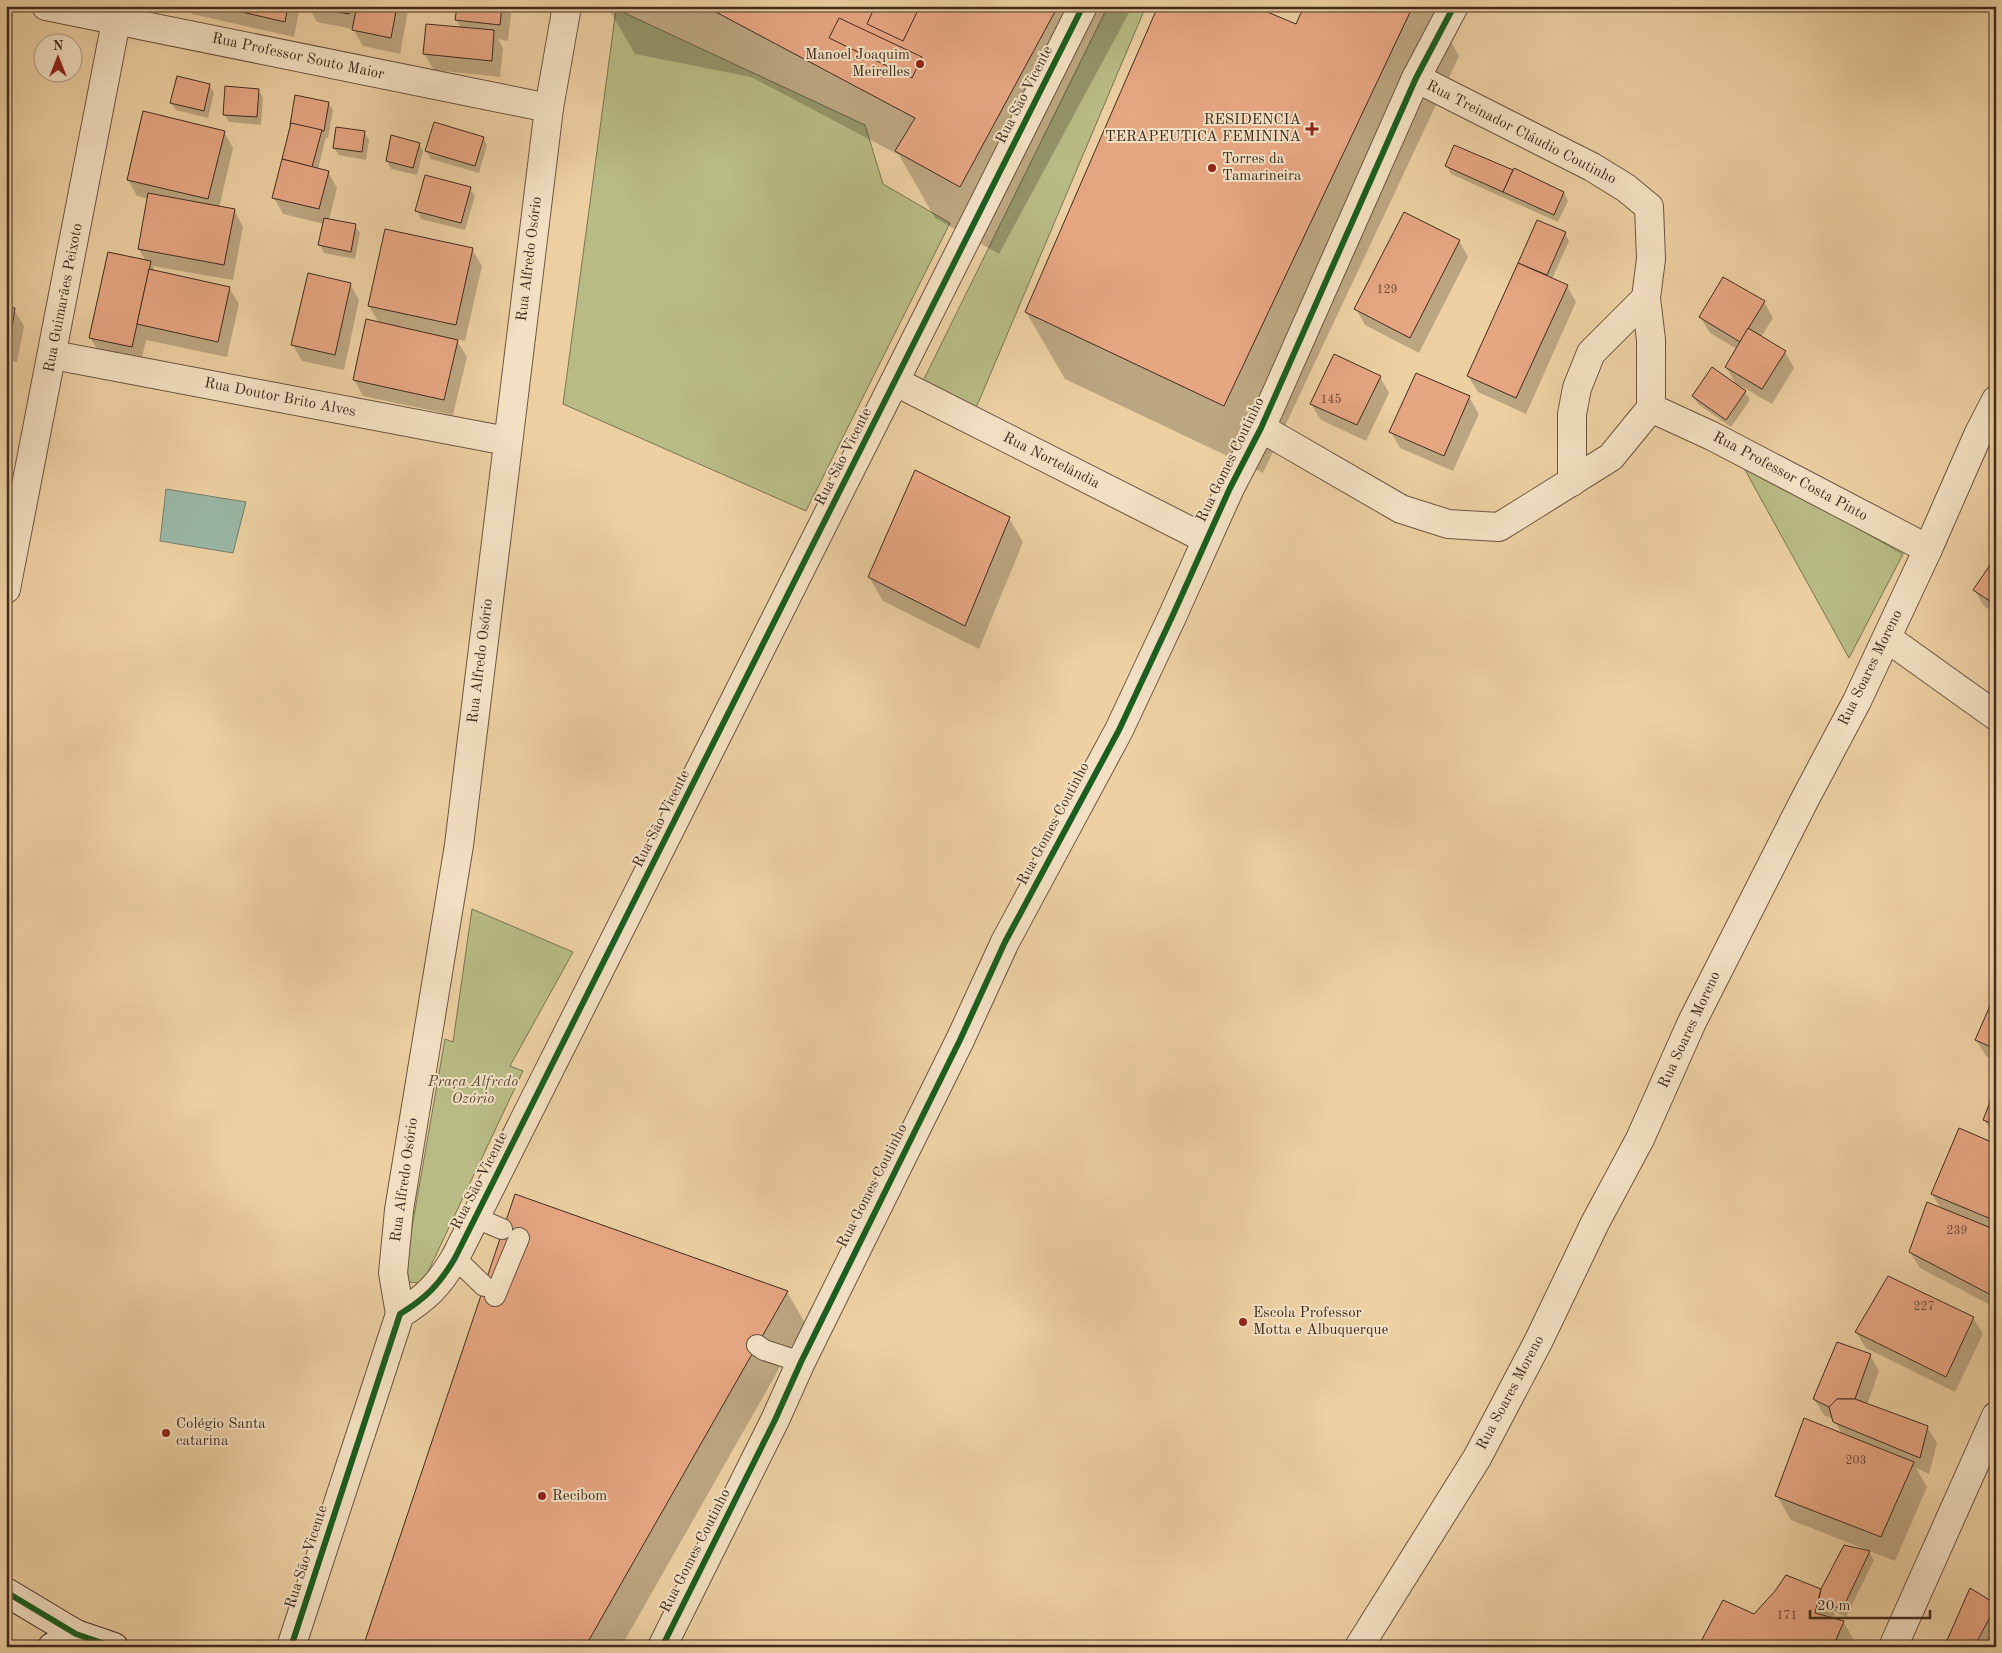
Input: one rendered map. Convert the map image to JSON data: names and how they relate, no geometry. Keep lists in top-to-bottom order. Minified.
{"streets":{"street":["Rua Professor Souto Maior","Rua São Vicente","Rua Treinador Cláudio Coutinho","Rua Alfredo Osório","Rua Guimarães Peixoto","Rua Doutor Brito Alves","Rua Gomes Coutinho","Rua Nortelândia","Rua Professor Costa Pinto","Rua Soares Moreno"]},"crossings":[["Rua Professor Souto Maior","Rua Alfredo Osório"],["Rua Professor Souto Maior","Rua Guimarães Peixoto"],["Rua São Vicente","Rua Alfredo Osório"],["Rua São Vicente","Rua Nortelândia"],["Rua Treinador Cláudio Coutinho","Rua Gomes Coutinho"],["Rua Treinador Cláudio Coutinho","Rua Professor Costa Pinto"],["Rua Alfredo Osório","Rua Doutor Brito Alves"],["Rua Guimarães Peixoto","Rua Doutor Brito Alves"],["Rua Gomes Coutinho","Rua Nortelândia"],["Rua Professor Costa Pinto","Rua Soares Moreno"]],"parks":["Praça Alfredo Ozório"],"places":{"other":["Manoel Joaquim Meirelles","Torres da Tamarineira","Escola Professor Motta e Albuquerque","Colégio Santa catarina","Recibom"],"health":["RESIDENCIA TERAPEUTICA FEMININA"]},"house_numbers":["129","145","239","227","203","171"],"scale_bar":"20 m","north":"top"}
